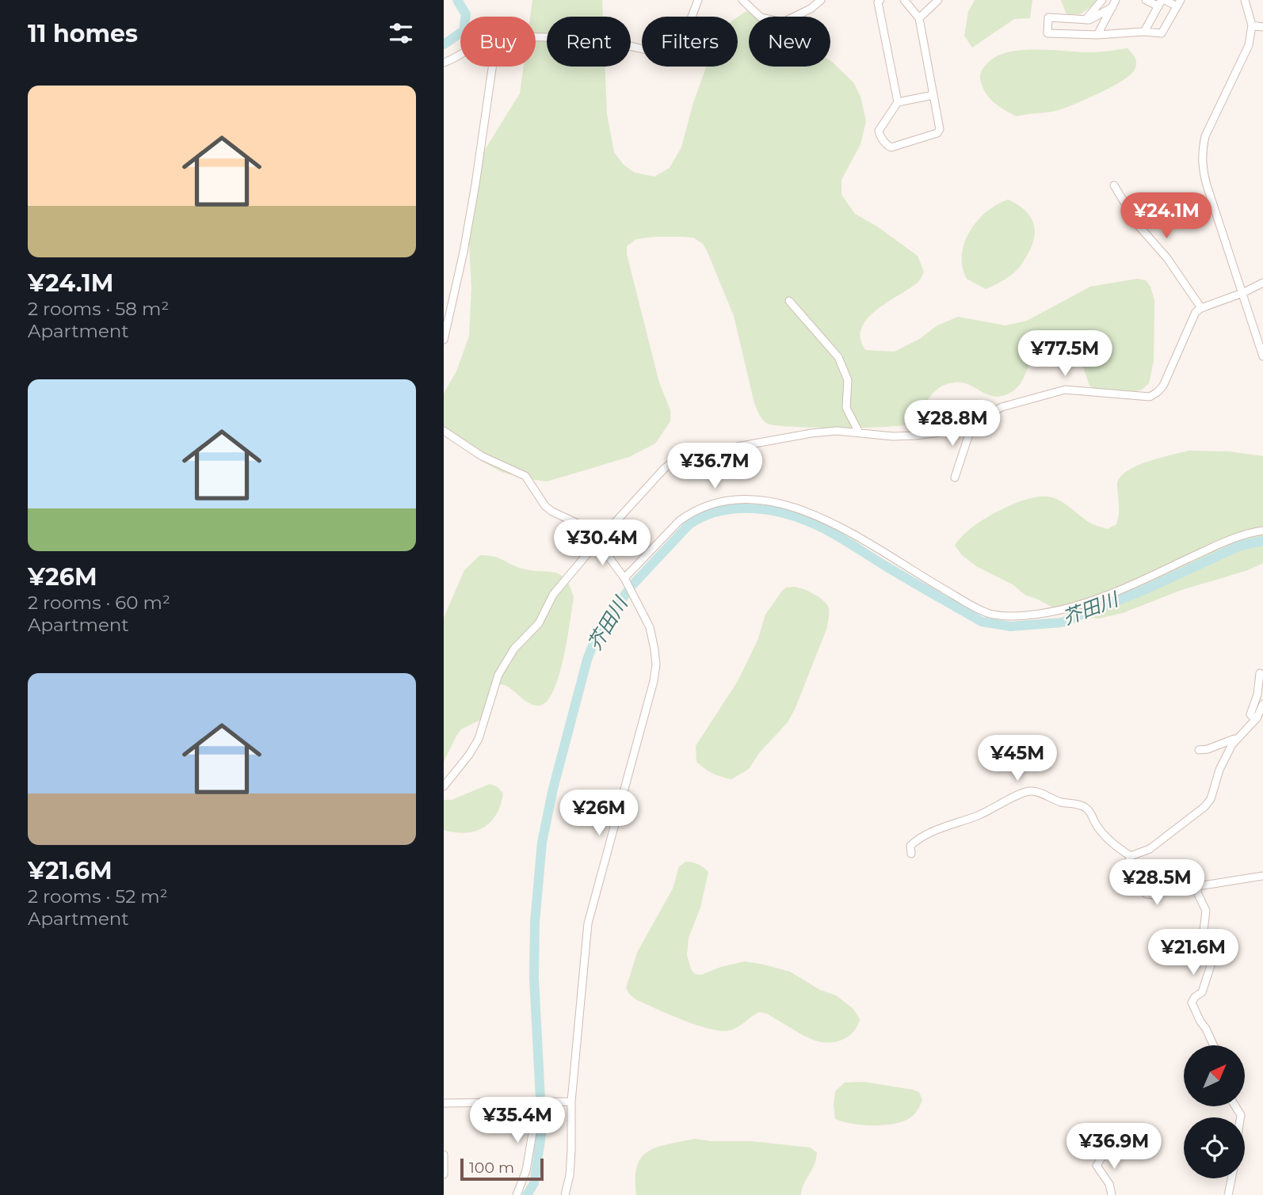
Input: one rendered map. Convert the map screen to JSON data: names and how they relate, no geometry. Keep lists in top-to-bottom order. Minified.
{"water":["芥田川"],"scale_bar":"100 m","north":"top right","page":{"heading":"11 homes","chip":["Buy","Rent","Filters","New"],"list":[{"name":"¥24.1M","note":"2 rooms · 58 m² · Apartment"},{"name":"¥26M","note":"2 rooms · 60 m² · Apartment"},{"name":"¥21.6M","note":"2 rooms · 52 m² · Apartment"}],"price":["¥24.1M","¥77.5M","¥28.8M","¥36.7M","¥30.4M","¥45M","¥26M","¥28.5M","¥21.6M","¥35.4M","¥36.9M"],"scale":"100 m"}}
